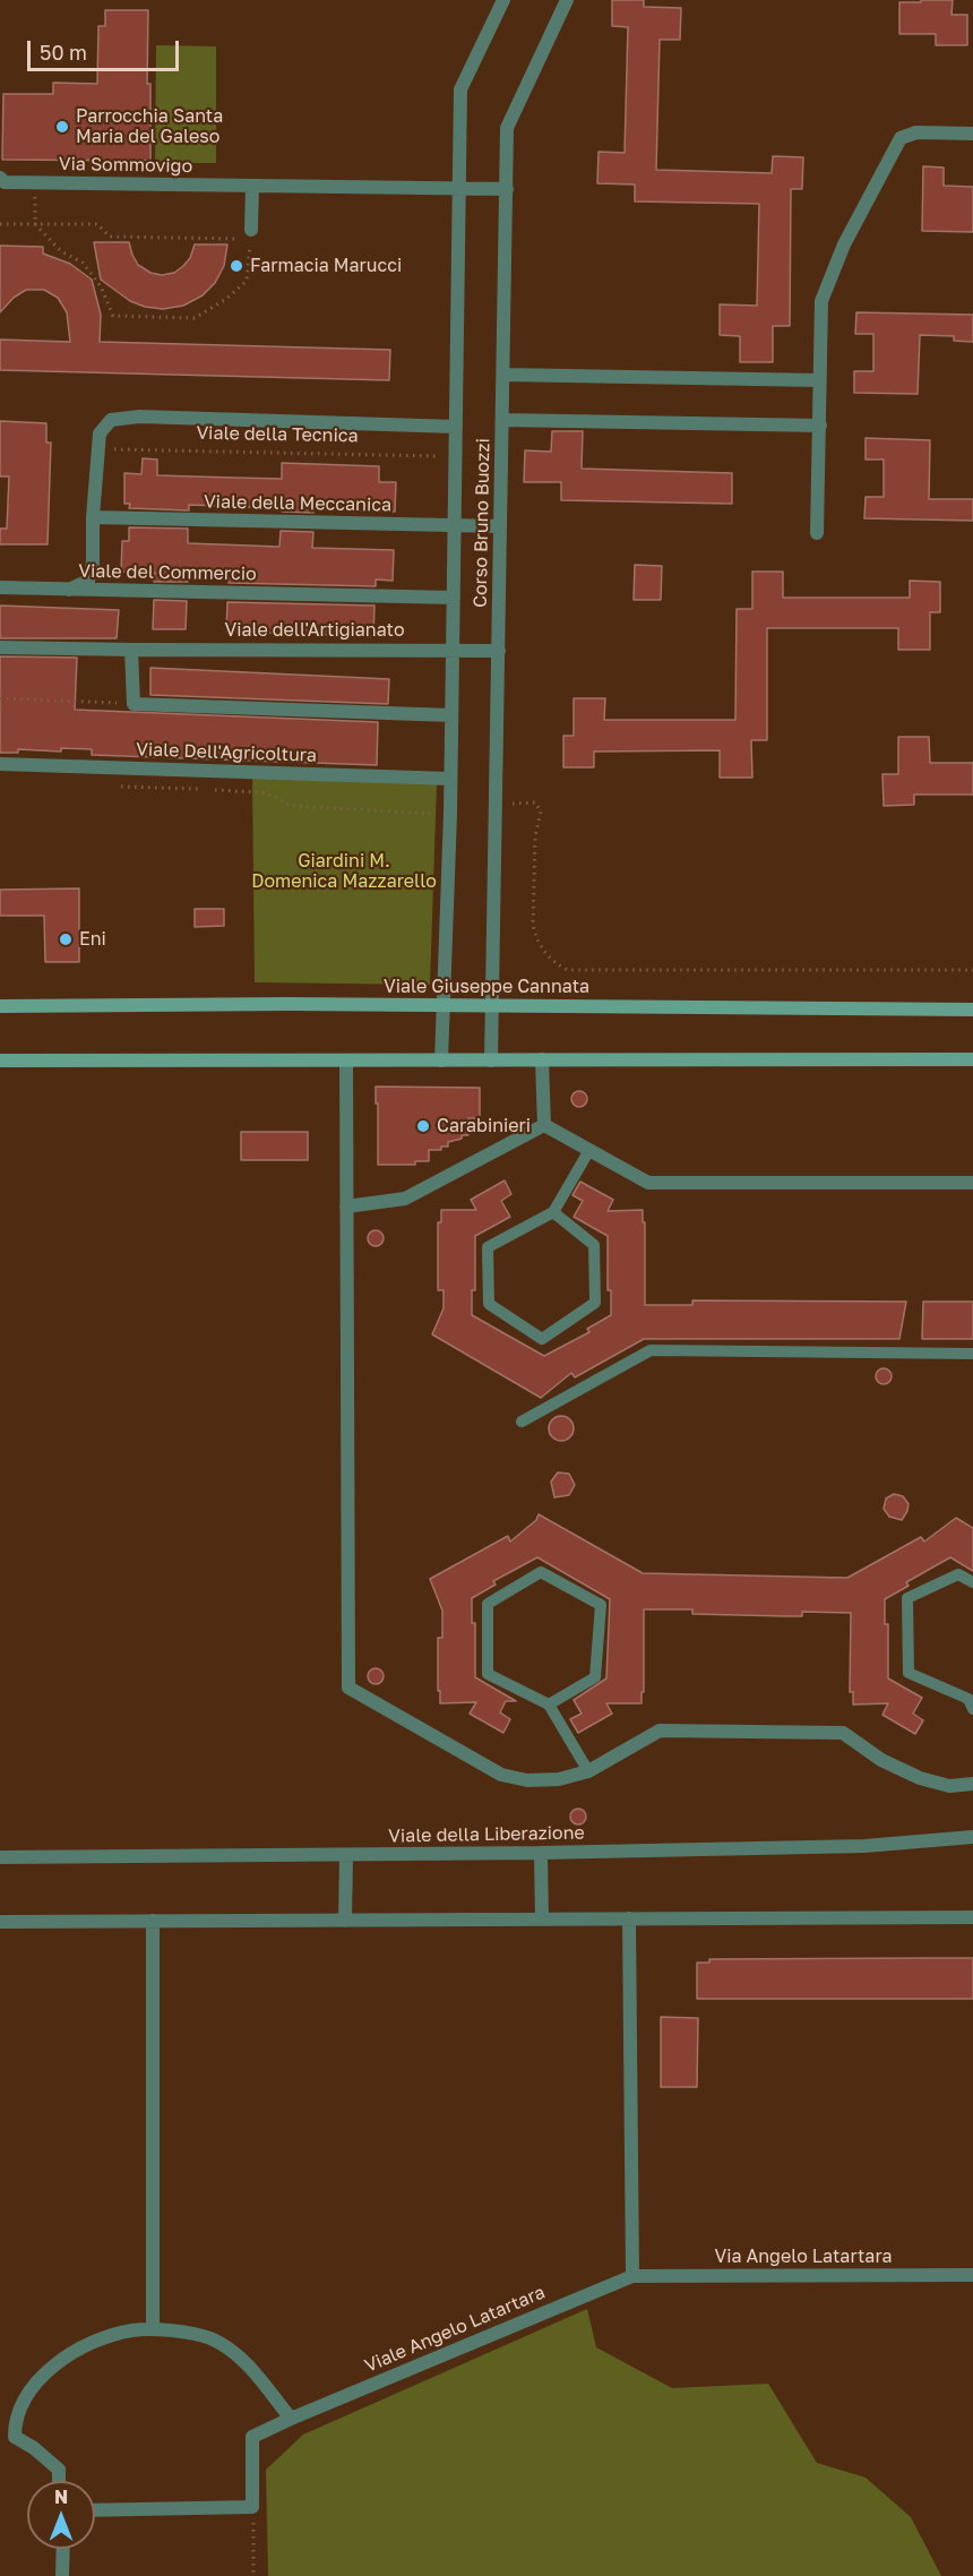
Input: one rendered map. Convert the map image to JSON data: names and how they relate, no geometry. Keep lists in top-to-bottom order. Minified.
{"streets":{"street":["Via Sommovigo","Viale della Tecnica","Viale della Meccanica","Corso Bruno Buozzi","Viale del Commercio","Viale dell'Artigianato","Viale Dell'Agricoltura","Viale Giuseppe Cannata","Viale della Liberazione","Via Angelo Latartara","Viale Angelo Latartara"]},"crossings":[["Via Sommovigo","Corso Bruno Buozzi"],["Viale della Tecnica","Corso Bruno Buozzi"],["Viale della Tecnica","Viale del Commercio"],["Viale della Meccanica","Corso Bruno Buozzi"],["Viale della Meccanica","Viale del Commercio"],["Corso Bruno Buozzi","Viale del Commercio"],["Corso Bruno Buozzi","Viale dell'Artigianato"],["Corso Bruno Buozzi","Viale Dell'Agricoltura"],["Corso Bruno Buozzi","Viale Giuseppe Cannata"],["Via Angelo Latartara","Viale Angelo Latartara"]],"parks":["Giardini M. Domenica Mazzarello"],"places":["Parrocchia Santa Maria del Galeso","Farmacia Marucci","Eni","Carabinieri"],"scale_bar":"50 m","north":"top"}
